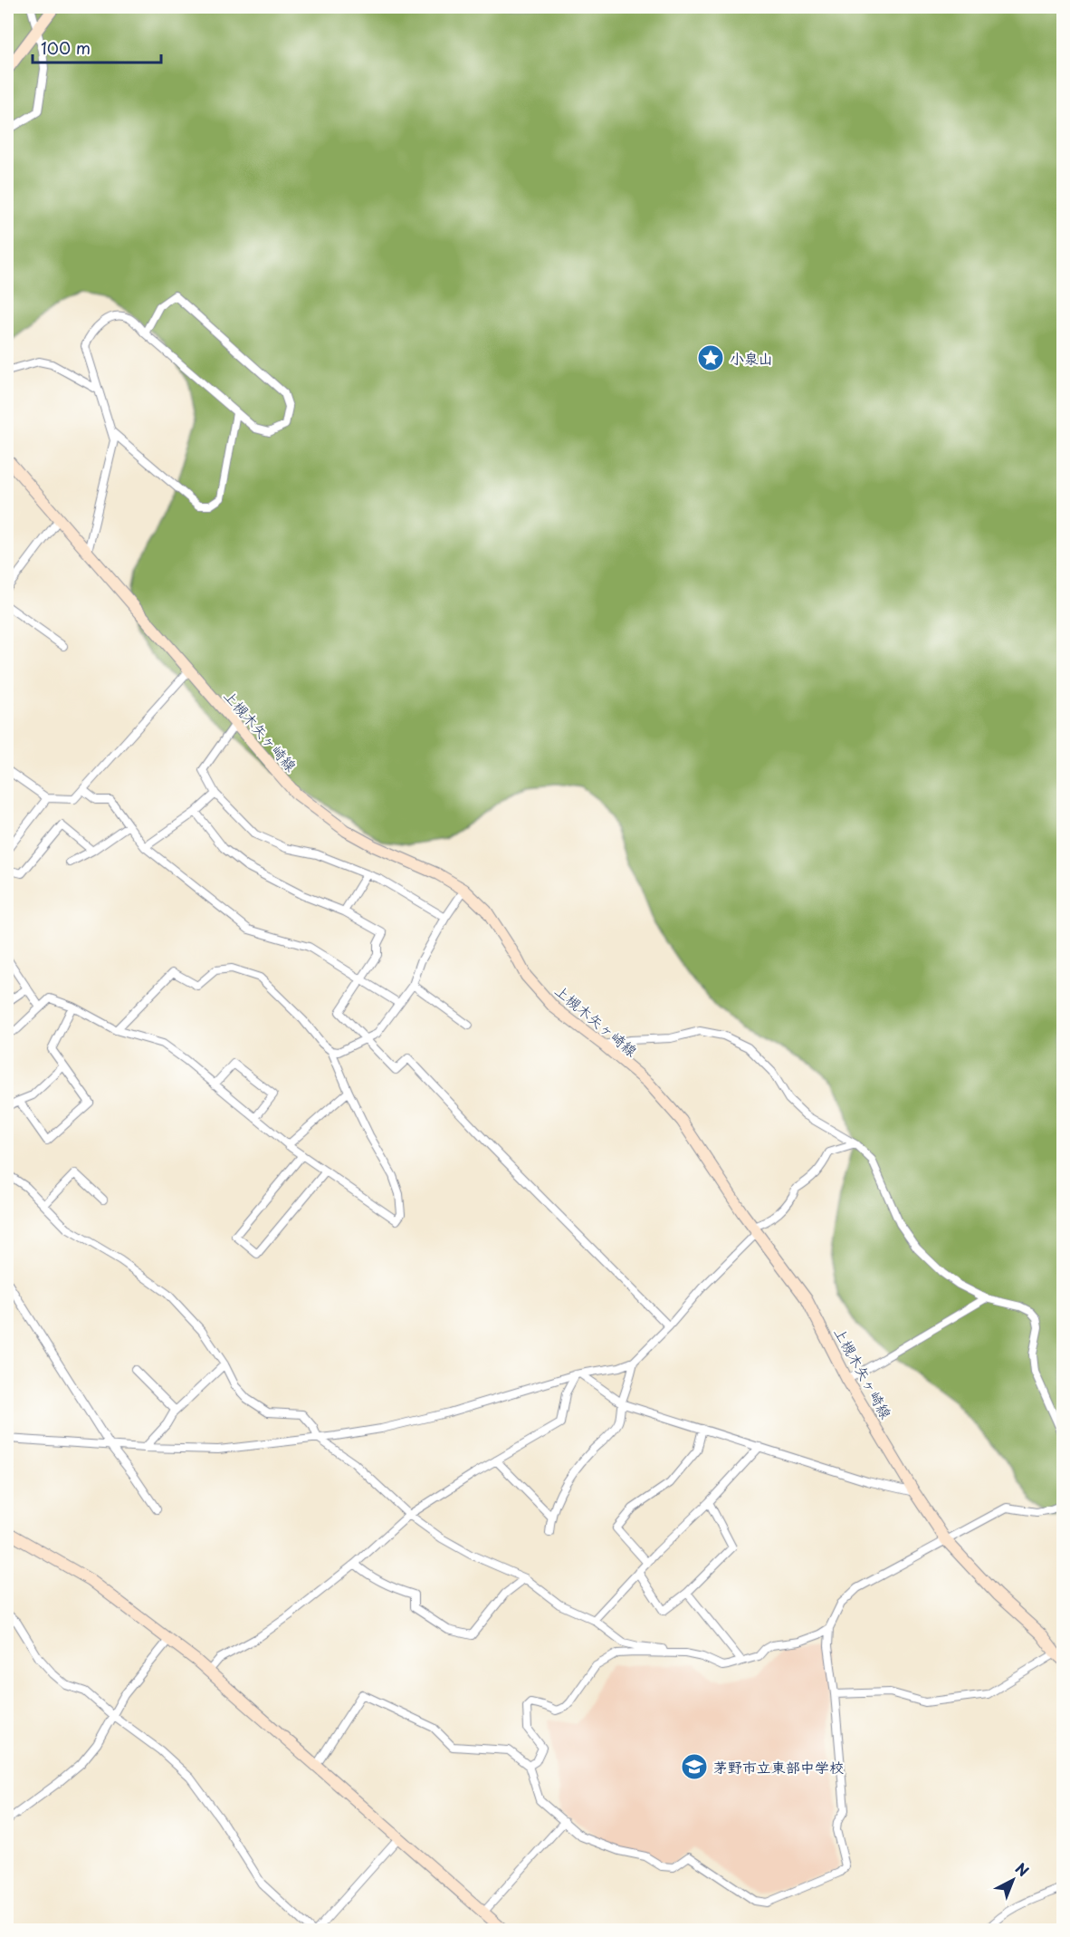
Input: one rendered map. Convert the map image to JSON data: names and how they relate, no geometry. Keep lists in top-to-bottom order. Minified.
{"streets":{"main road":["上槻木矢ヶ崎線"]},"places":{"place":["小泉山"],"school or university":["茅野市立東部中学校"]},"scale_bar":"100 m","north":"top right"}
